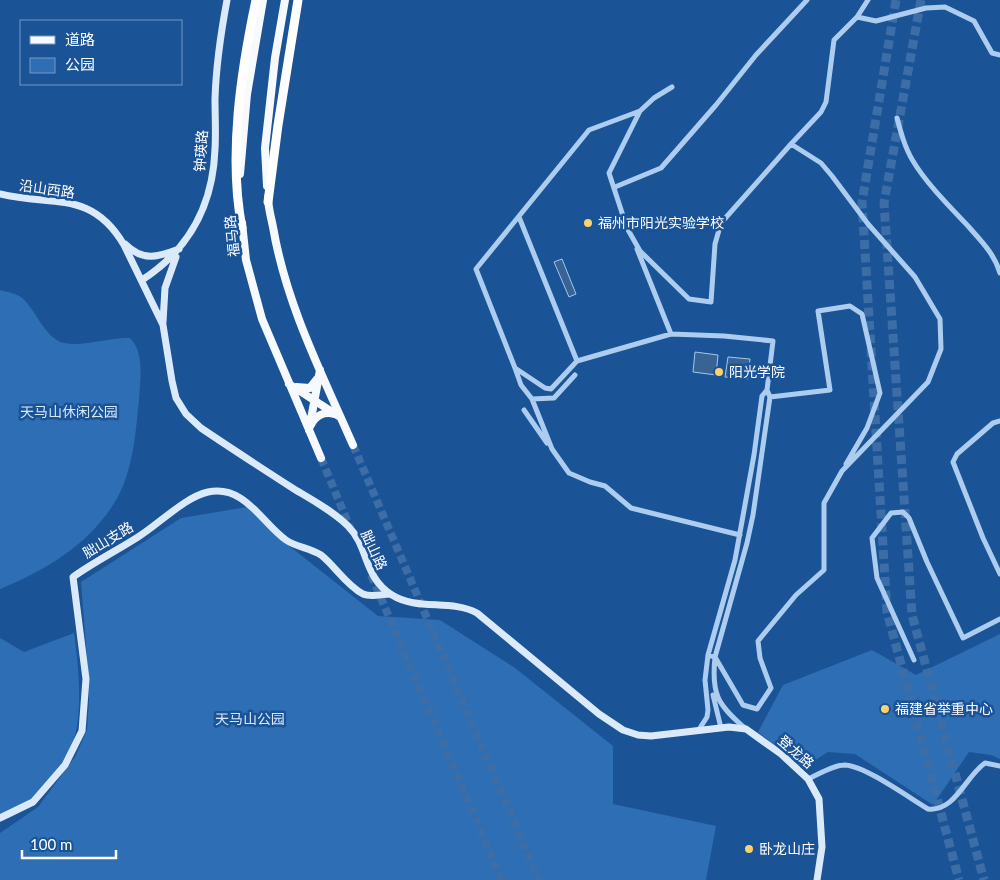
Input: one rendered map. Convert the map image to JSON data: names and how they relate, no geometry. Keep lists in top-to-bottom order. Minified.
{"streets":{"main road":["福马路"],"street":["钟瑛路","沿山西路","胐山支路","胐山路","登龙路"]},"crossings":[["钟瑛路","沿山西路"],["钟瑛路","胐山路"],["沿山西路","胐山路"],["胐山支路","胐山路"]],"parks":["天马山休闲公园","天马山公园"],"places":["福州市阳光实验学校","阳光学院","福建省举重中心","卧龙山庄"],"legend":["道路","公园"],"scale_bar":"100 m"}
